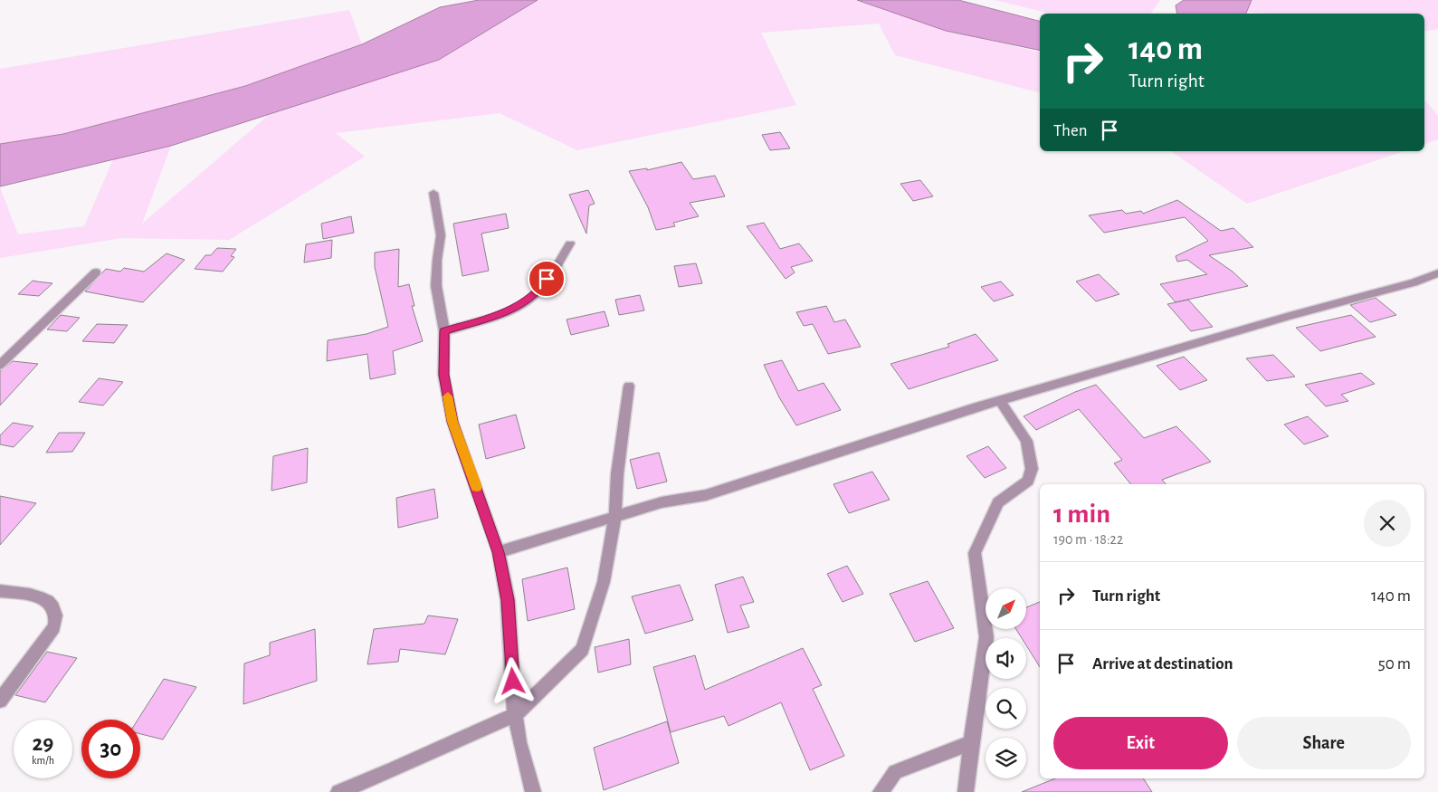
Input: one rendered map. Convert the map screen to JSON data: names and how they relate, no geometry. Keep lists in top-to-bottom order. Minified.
{"north":"top right","page":{"turn":["140 m","Turn right"],"then":"Then","heading":["1 min","190 m · 18:22"],"list":[{"name":"Turn right","value":"140 m"},{"name":"Arrive at destination","value":"50 m"}],"buttons":["Exit","Share"],"speed":"29 km/h","limit":"30"}}
